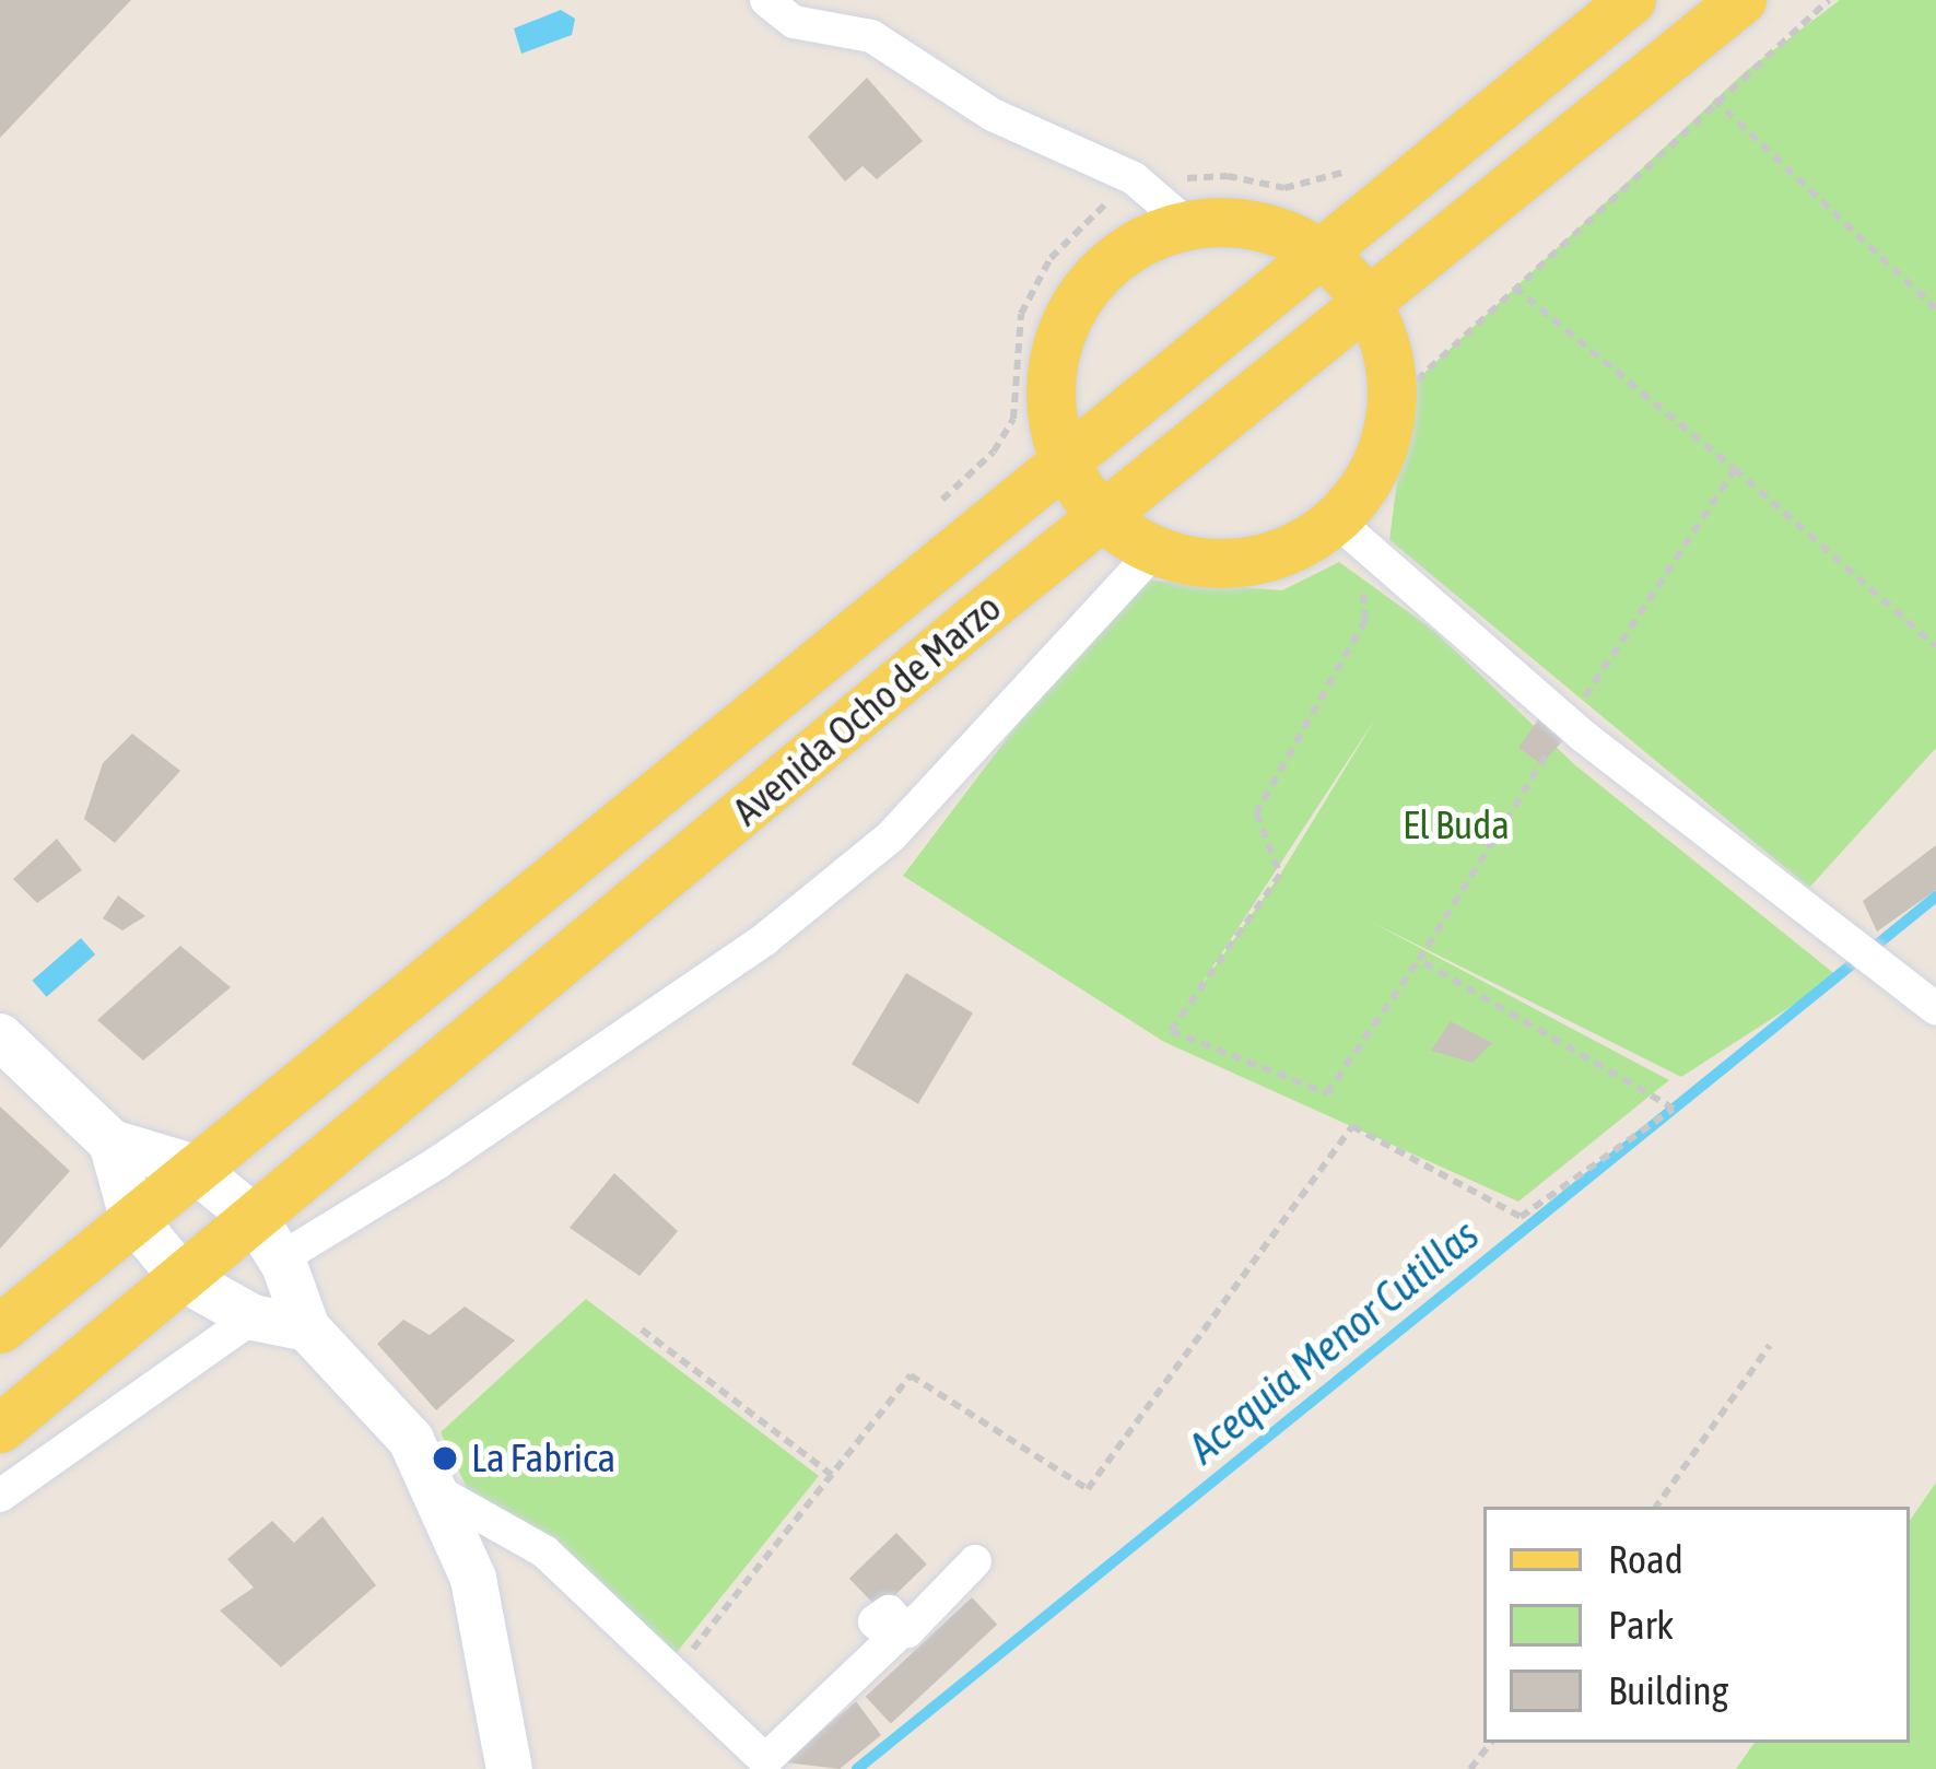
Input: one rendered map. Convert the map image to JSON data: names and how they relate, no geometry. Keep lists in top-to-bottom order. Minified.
{"streets":{"main road":["Avenida Ocho de Marzo"]},"water":["Acequia Menor Cutillas"],"parks":["El Buda"],"places":["La Fabrica"],"legend":["Road","Park","Building"]}
